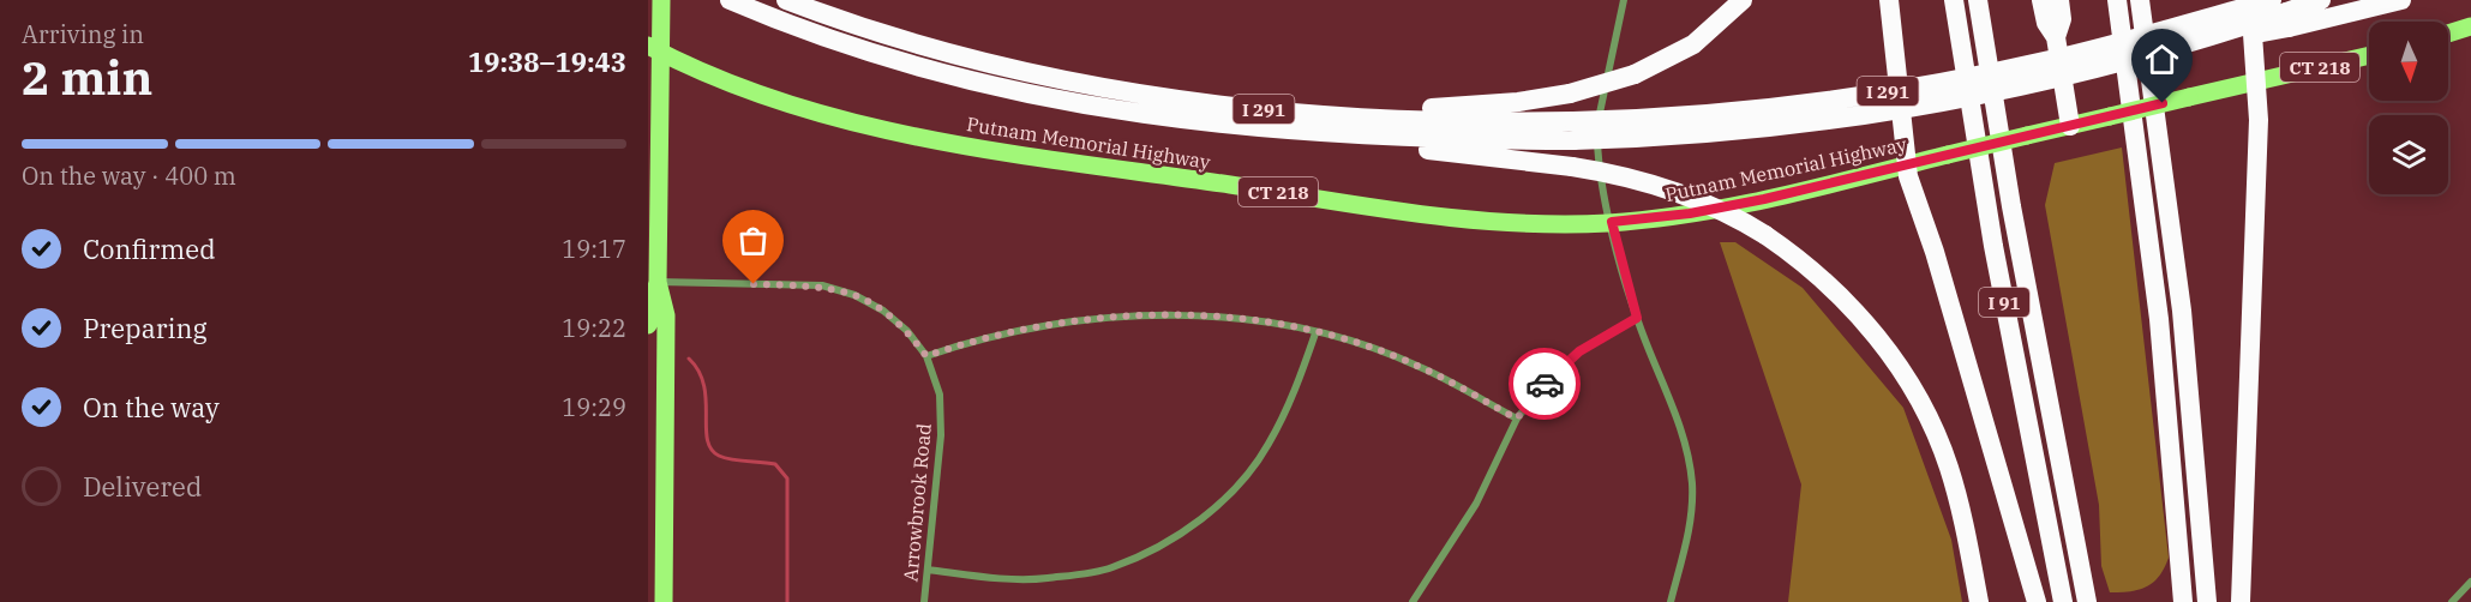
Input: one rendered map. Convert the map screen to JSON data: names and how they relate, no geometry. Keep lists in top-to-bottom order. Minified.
{"streets":{"highway":["I 291","I 91"],"main road":["CT 218","Putnam Memorial Highway"],"street":["Arrowbrook Road"]},"north":"bottom","page":{"heading":["2 min","Arriving in","19:38–19:43"],"bar":"On the way · 400 m","list":[["Confirmed","19:17"],["Preparing","19:22"],["On the way","19:29"],"Delivered"]}}
